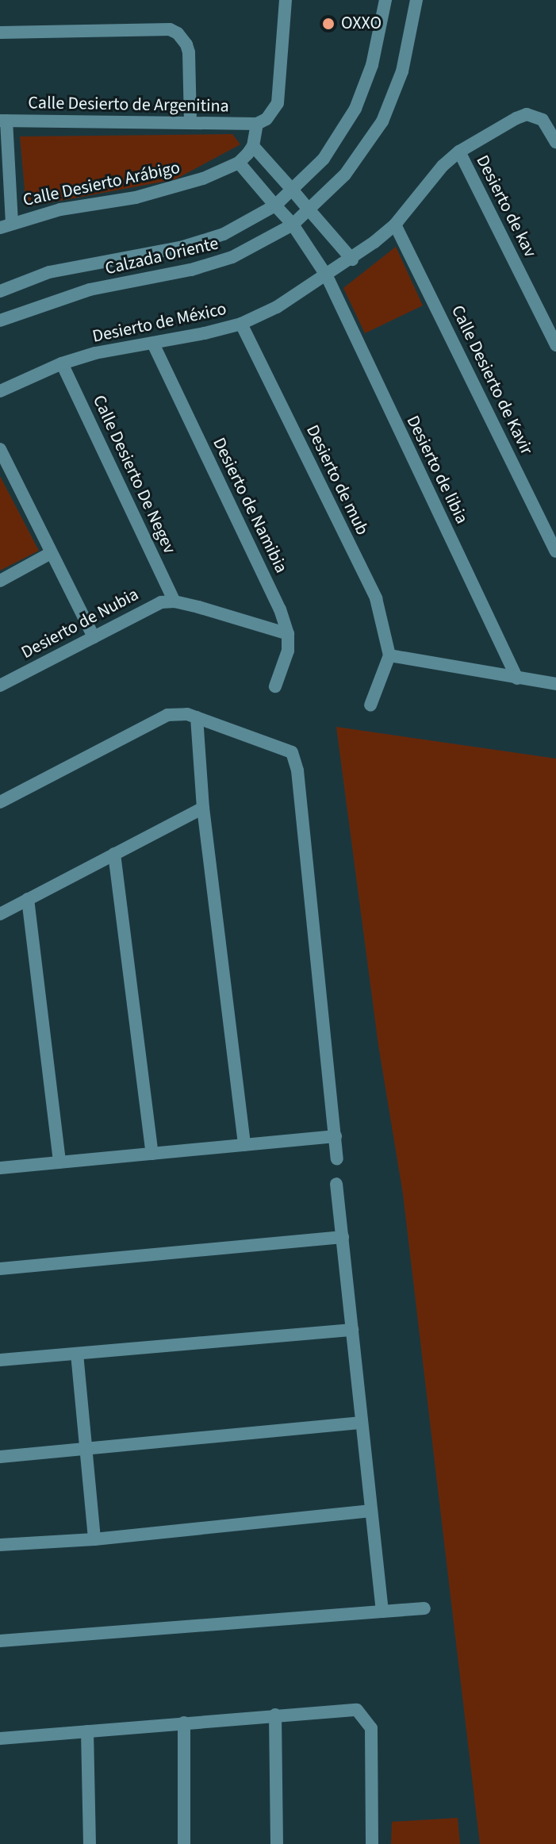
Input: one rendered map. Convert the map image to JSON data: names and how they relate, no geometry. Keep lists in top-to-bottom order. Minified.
{"streets":{"street":["Calle Desierto de Argenitina","Calle Desierto Arábigo","Desierto de kav","Calzada Oriente","Desierto de México","Calle Desierto de Kavir","Desierto de libia","Calle Desierto De Negev","Desierto de mub","Desierto de Namibia","Desierto de Nubia"]},"crossings":[["Calle Desierto Arábigo","Desierto de libia"],["Desierto de kav","Desierto de México"],["Calzada Oriente","Desierto de libia"],["Desierto de México","Calle Desierto de Kavir"],["Desierto de México","Desierto de libia"],["Desierto de México","Calle Desierto De Negev"],["Desierto de México","Desierto de mub"],["Desierto de México","Desierto de Namibia"],["Calle Desierto De Negev","Desierto de Nubia"],["Desierto de Namibia","Desierto de Nubia"]],"places":["OXXO"]}
